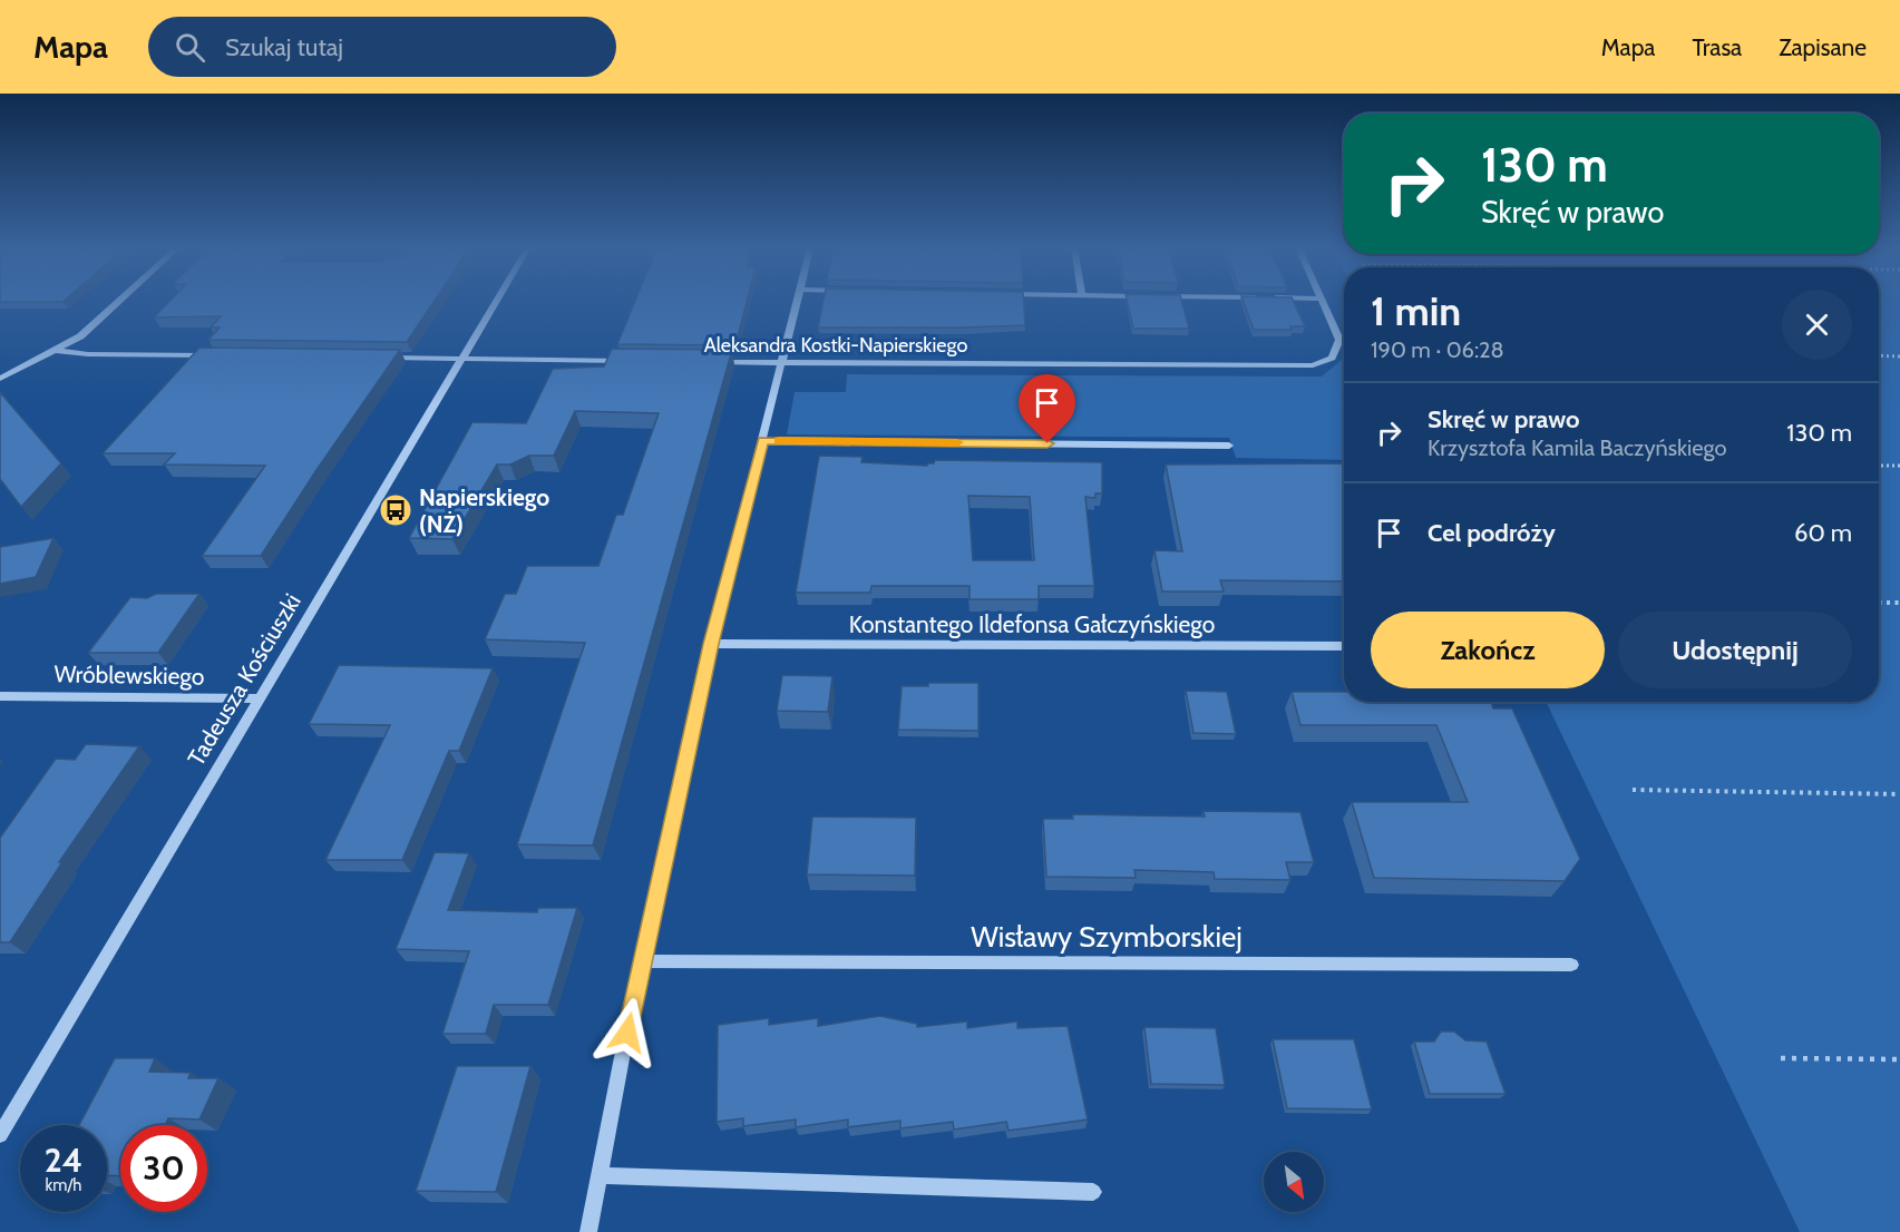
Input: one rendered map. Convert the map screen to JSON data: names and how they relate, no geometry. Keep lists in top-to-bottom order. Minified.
{"streets":{"street":["Aleksandra Kostki-Napierskiego","Konstantego Ildefonsa Gałczyńskiego","Wróblewskiego","Tadeusza Kościuszki","Wisławy Szymborskiej"]},"crossings":[["Wróblewskiego","Tadeusza Kościuszki"]],"places":{"bus stop":["Napierskiego (NŻ)"]},"north":"bottom right","page":{"header":"Mapa","search":"Szukaj tutaj","nav":["Mapa","Trasa","Zapisane"],"turn":["130 m","Skręć w prawo"],"heading":["1 min","190 m · 06:28"],"list":[{"name":"Skręć w prawo","note":"Krzysztofa Kamila Baczyńskiego","value":"130 m"},{"name":"Cel podróży","value":"60 m"}],"buttons":["Zakończ","Udostępnij"],"speed":"24 km/h","limit":"30"}}
